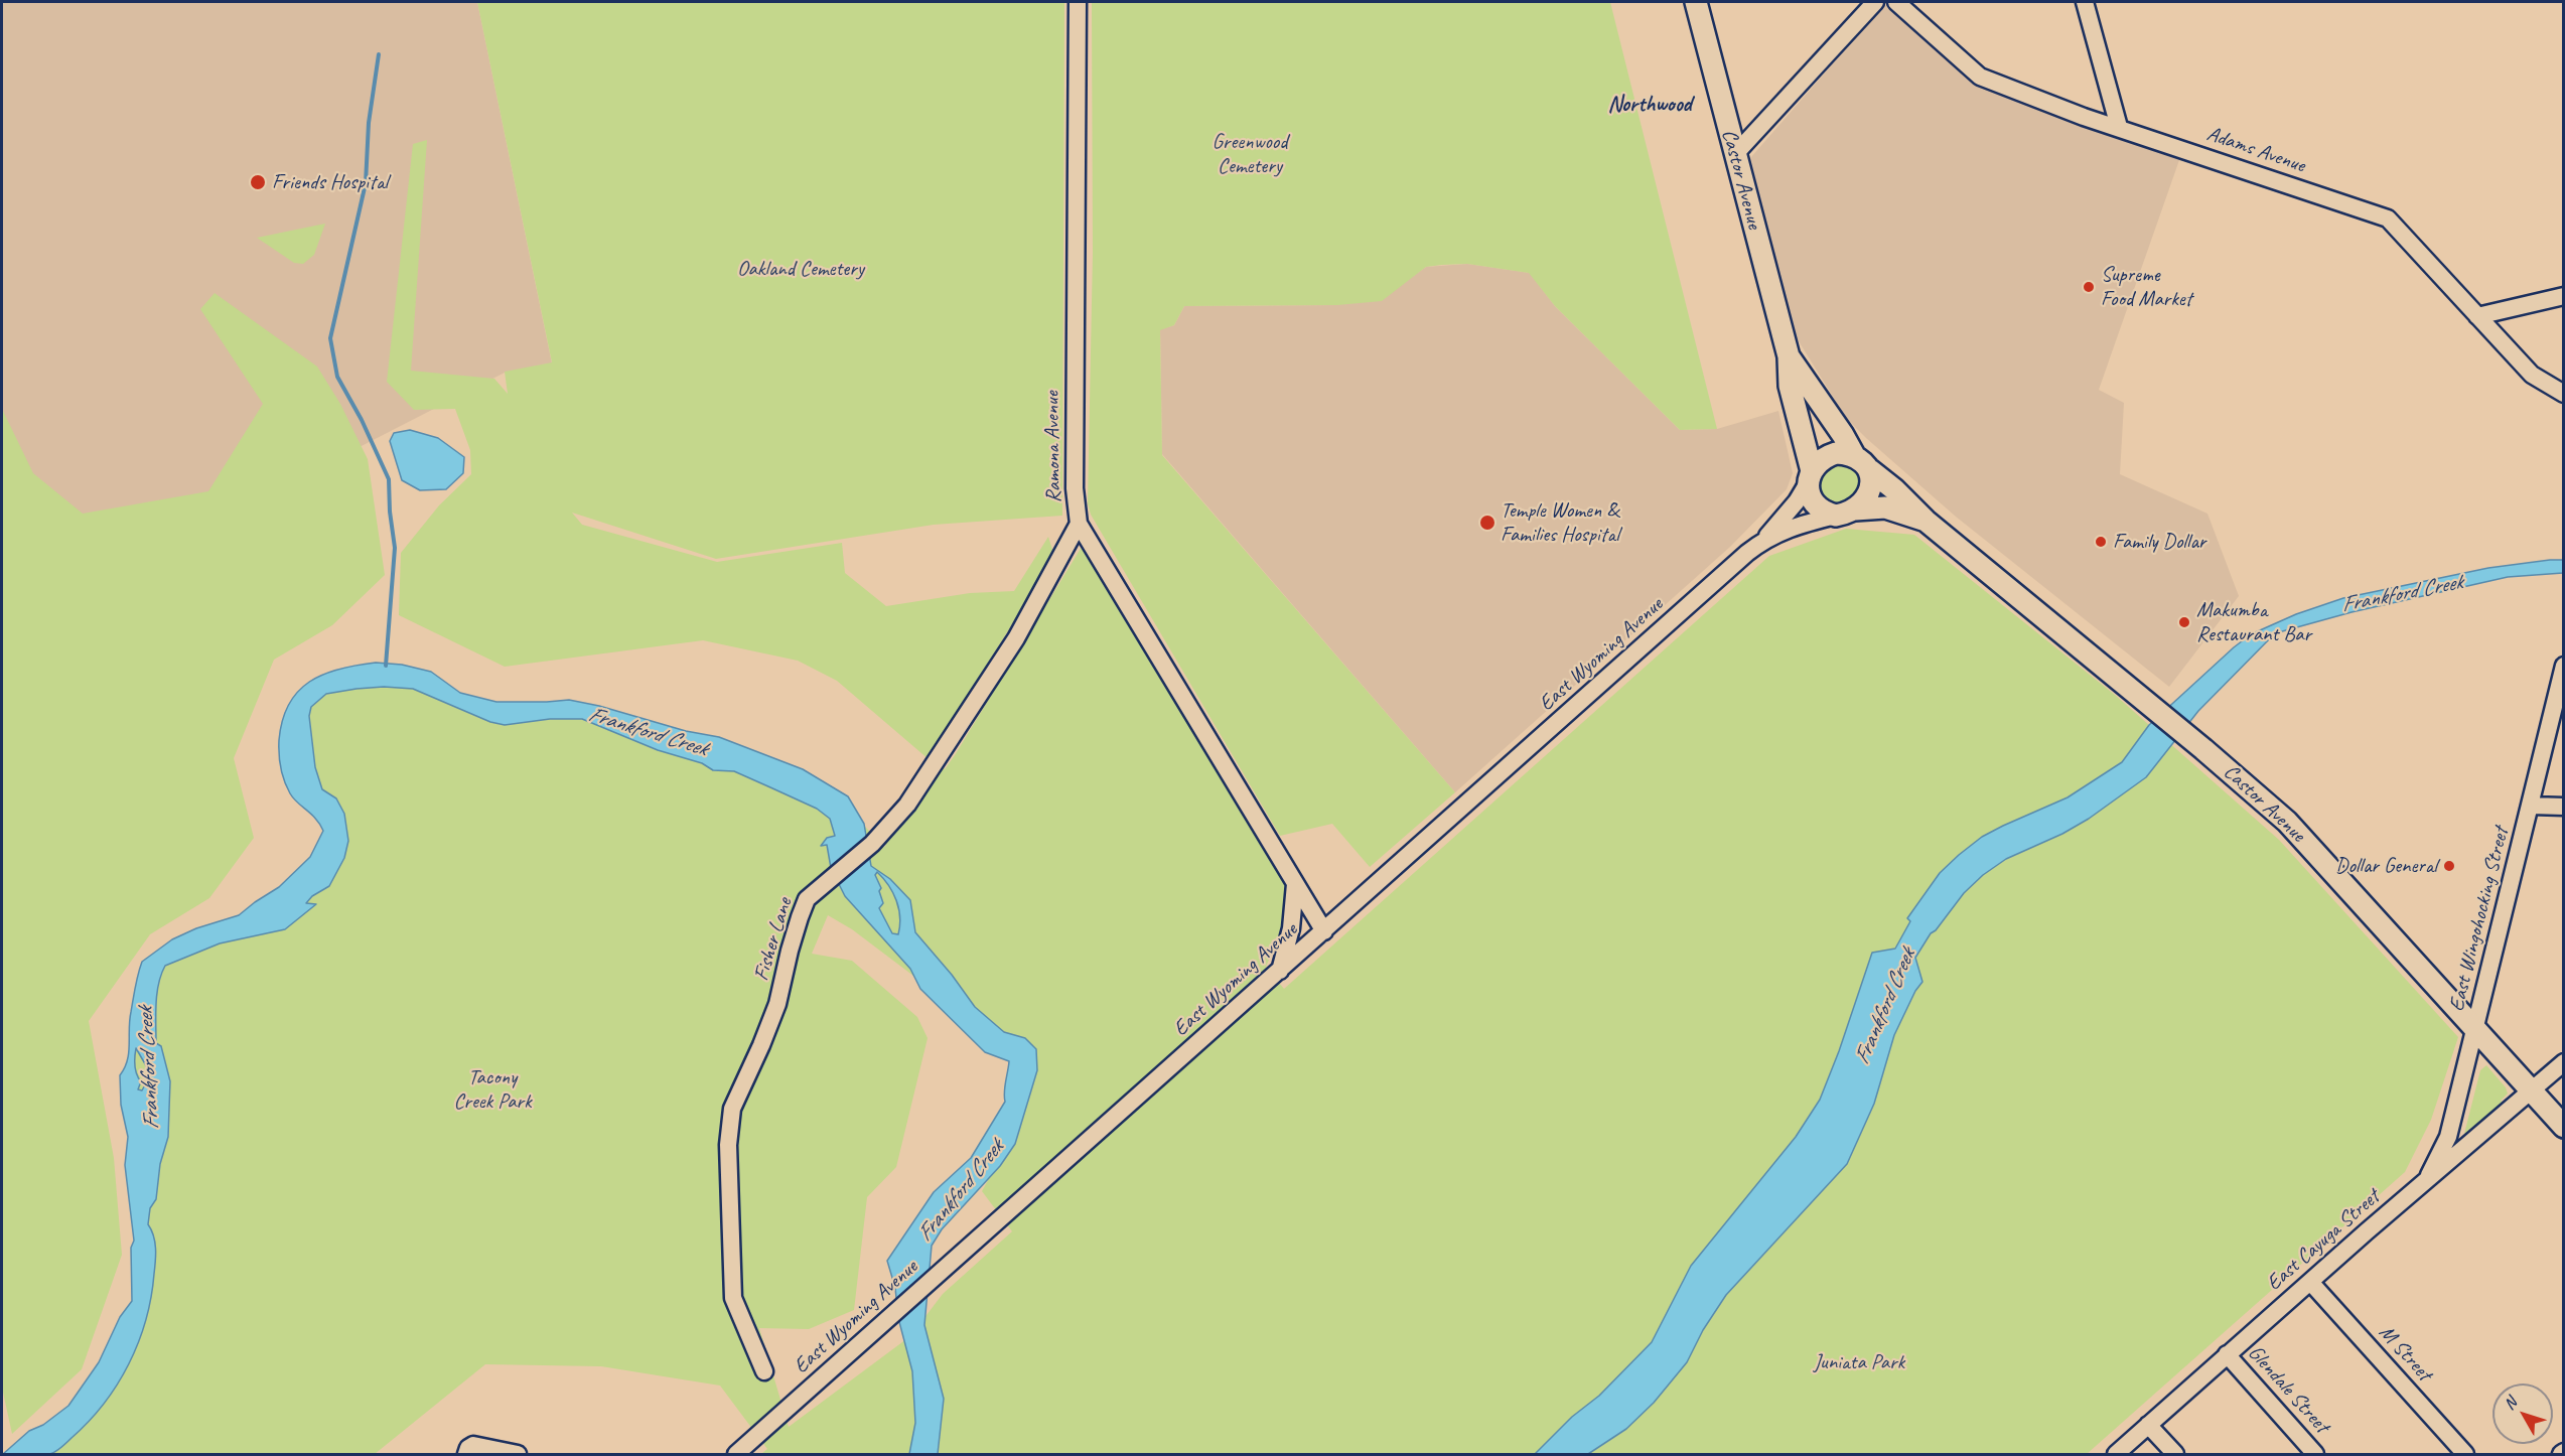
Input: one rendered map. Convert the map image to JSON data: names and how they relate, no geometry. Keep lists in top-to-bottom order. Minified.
{"streets":{"main road":["Castor Avenue"],"street":["Adams Avenue","Ramona Avenue","East Wyoming Avenue","East Wingohocking Street","Fisher Lane","East Cayuga Street","M Street","Glendale Street"]},"crossings":[["Castor Avenue","East Wyoming Avenue"],["Castor Avenue","East Wingohocking Street"],["Castor Avenue","East Cayuga Street"],["Ramona Avenue","East Wyoming Avenue"],["Ramona Avenue","Fisher Lane"],["East Wingohocking Street","East Cayuga Street"],["East Cayuga Street","M Street"],["East Cayuga Street","Glendale Street"]],"districts":["Northwood"],"water":["Frankford Creek"],"parks":["Greenwood Cemetery","Oakland Cemetery","Tacony Creek Park","Juniata Park"],"places":["Friends Hospital","Supreme Food Market","Temple Women & Families Hospital","Family Dollar","Makumba Restaurant Bar","Dollar General"],"north":"top left"}
